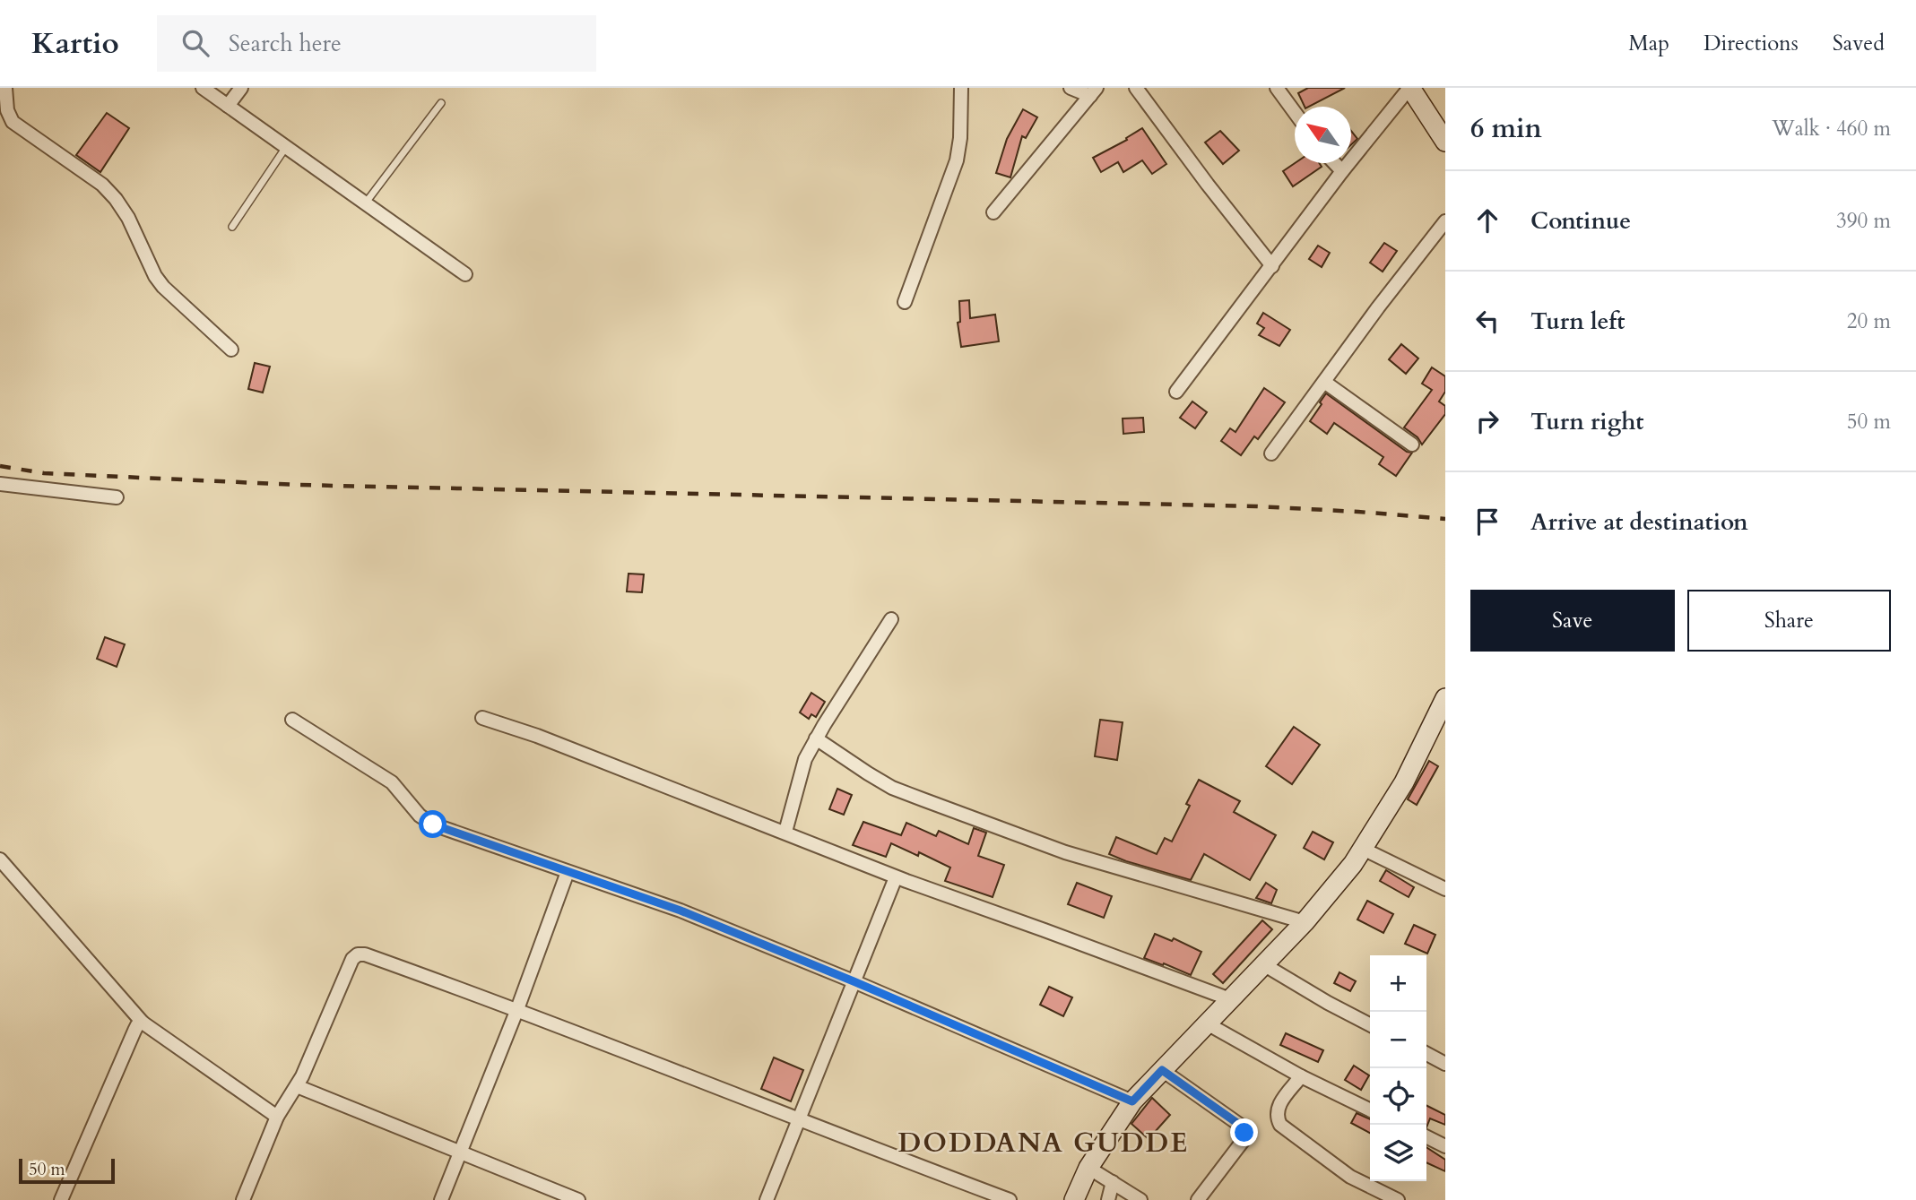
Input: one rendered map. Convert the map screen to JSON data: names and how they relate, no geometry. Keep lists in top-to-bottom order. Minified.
{"districts":["DODDANA GUDDE"],"scale_bar":"50 m","north":"top left","page":{"header":"Kartio","search":"Search here","nav":["Map","Directions","Saved"],"heading":["6 min","Walk · 460 m"],"list":[["Continue","390 m"],["Turn left","20 m"],["Turn right","50 m"],"Arrive at destination"],"buttons":["Save","Share"],"map_buttons":["+","−"],"scale":"50 m"}}
